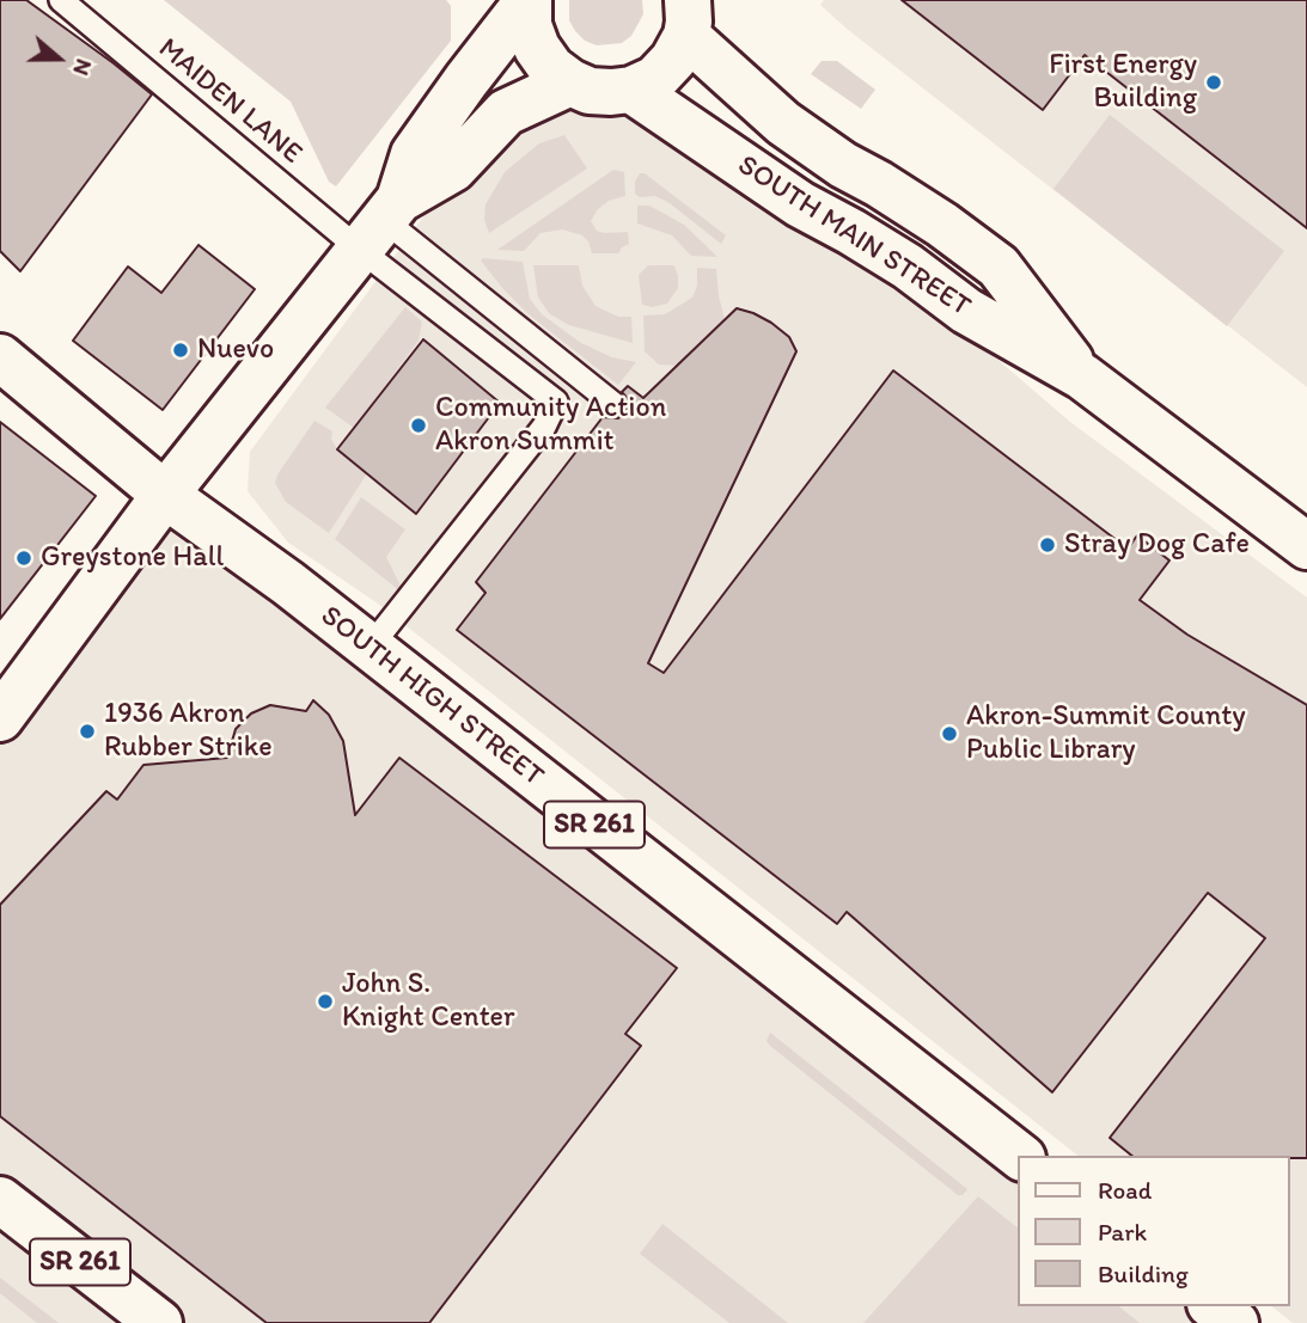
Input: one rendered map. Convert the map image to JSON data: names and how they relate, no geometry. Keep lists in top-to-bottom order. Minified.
{"streets":{"main road":["SOUTH MAIN STREET","SOUTH HIGH STREET","SR 261"],"lane":["MAIDEN LANE"]},"places":["First Energy Building","Nuevo","Community Action Akron Summit","Stray Dog Cafe","Greystone Hall","1936 Akron Rubber Strike","Akron-Summit County Public Library","John S. Knight Center"],"legend":["Road","Park","Building"],"north":"right"}
